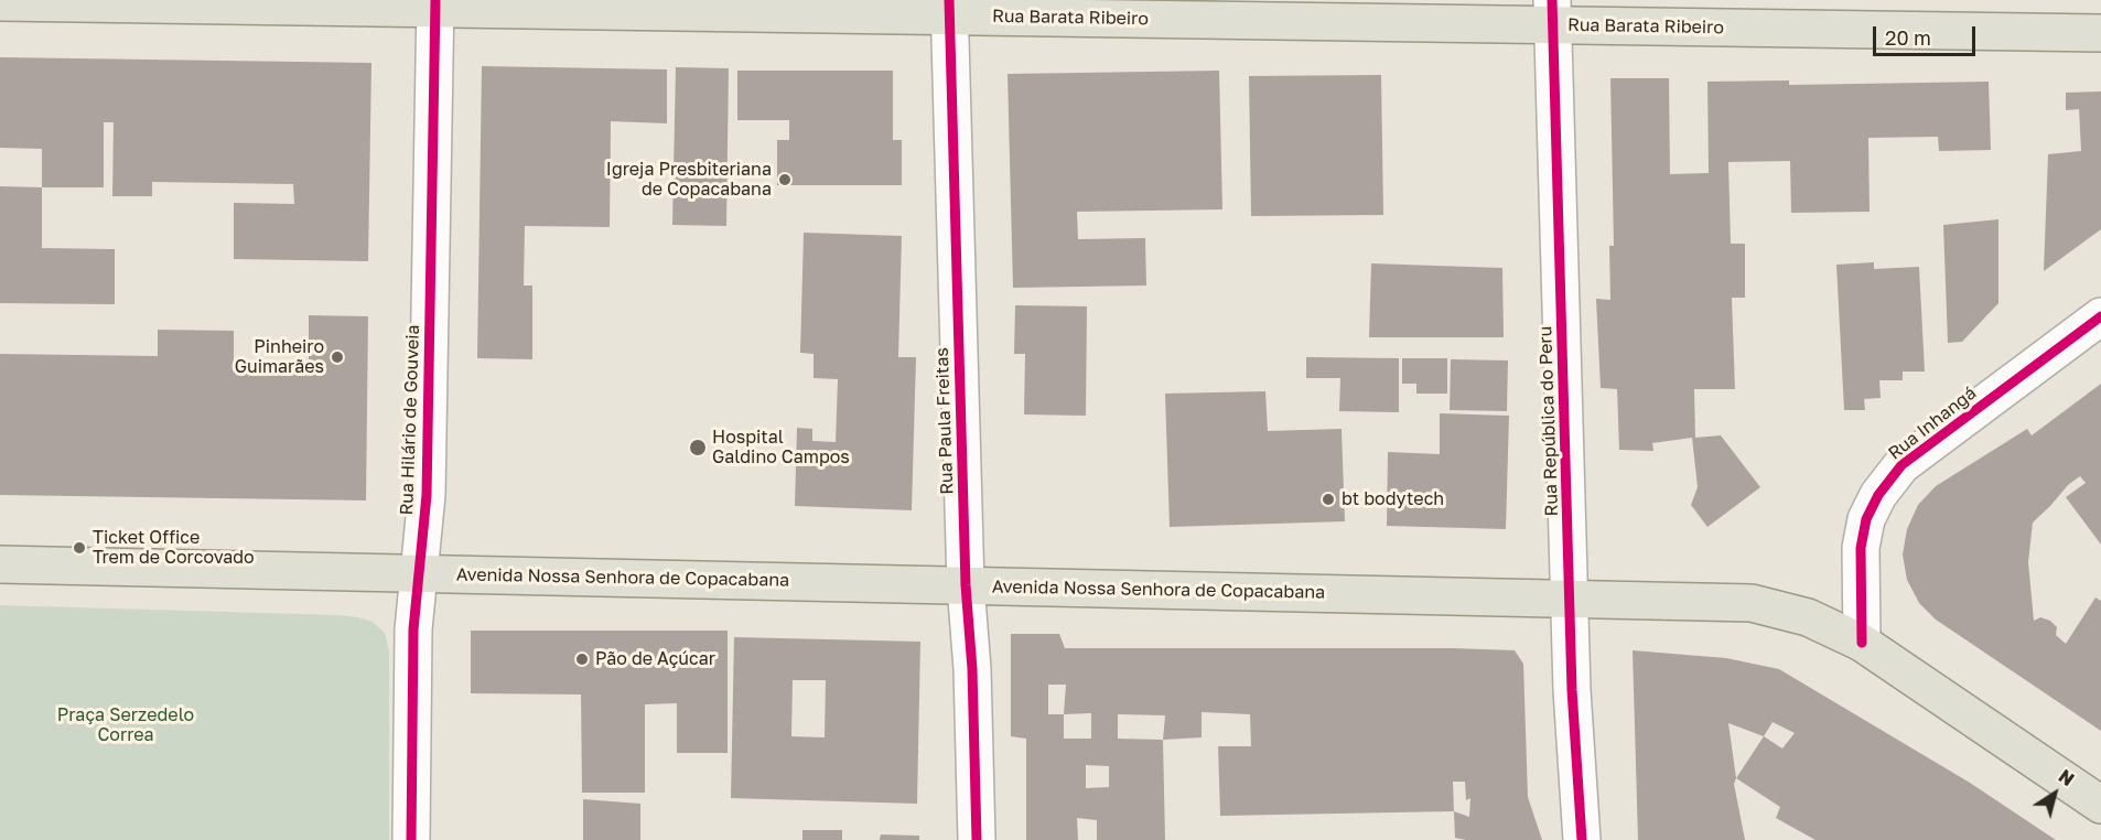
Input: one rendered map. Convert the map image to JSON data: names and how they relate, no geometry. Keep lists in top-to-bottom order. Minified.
{"streets":{"main road":["Rua Barata Ribeiro","Avenida Nossa Senhora de Copacabana"],"street":["Rua Hilário de Gouveia","Rua Paula Freitas","Rua República do Peru","Rua Inhangá"]},"crossings":[["Rua Barata Ribeiro","Rua Hilário de Gouveia"],["Rua Barata Ribeiro","Rua Paula Freitas"],["Rua Barata Ribeiro","Rua República do Peru"],["Rua Hilário de Gouveia","Avenida Nossa Senhora de Copacabana"],["Rua Paula Freitas","Avenida Nossa Senhora de Copacabana"],["Rua República do Peru","Avenida Nossa Senhora de Copacabana"],["Rua Inhangá","Avenida Nossa Senhora de Copacabana"]],"parks":["Praça Serzedelo Correa"],"places":["Igreja Presbiteriana de Copacabana","Pinheiro Guimarães","Hospital Galdino Campos","bt bodytech","Ticket Office Trem de Corcovado","Pão de Açúcar"],"scale_bar":"20 m","north":"top right"}
